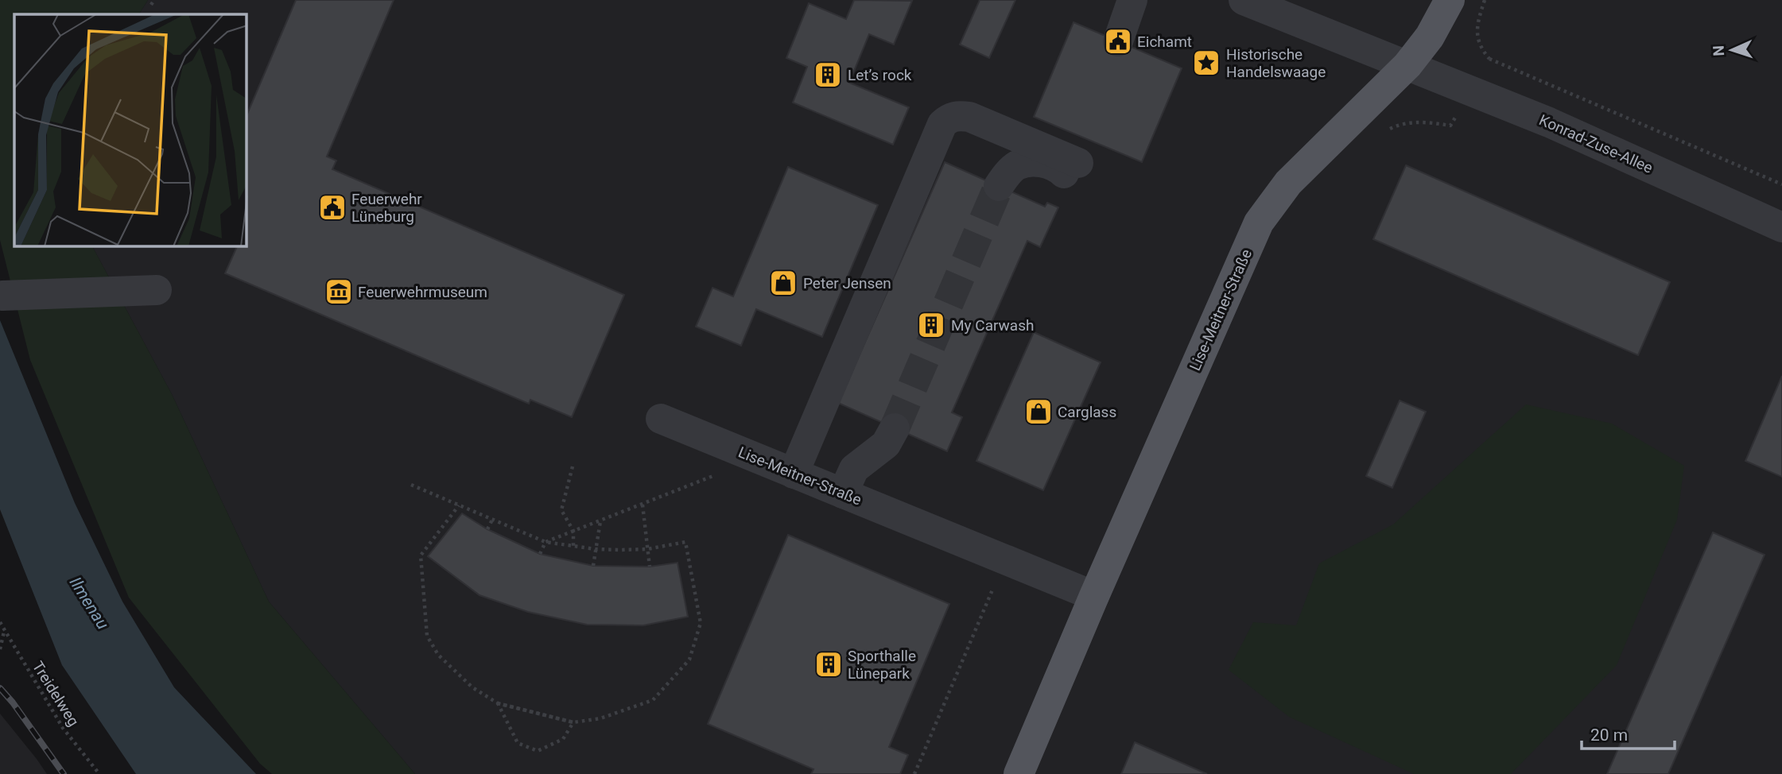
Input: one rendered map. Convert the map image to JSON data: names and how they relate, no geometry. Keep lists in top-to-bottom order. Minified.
{"streets":{"main road":["Lise-Meitner-Straße"],"street":["Konrad-Zuse-Allee"],"path":["Treidelweg"]},"crossings":[["Konrad-Zuse-Allee","Lise-Meitner-Straße"]],"water":["Ilmenau"],"places":{"public building":["Eichamt","Feuerwehr Lüneburg"],"place":["Historische Handelswaage"],"building":["Let’s rock","My Carwash","Sporthalle Lünepark"],"shop":["Peter Jensen","Carglass"],"museum":["Feuerwehrmuseum"]},"scale_bar":"20 m","north":"left"}
